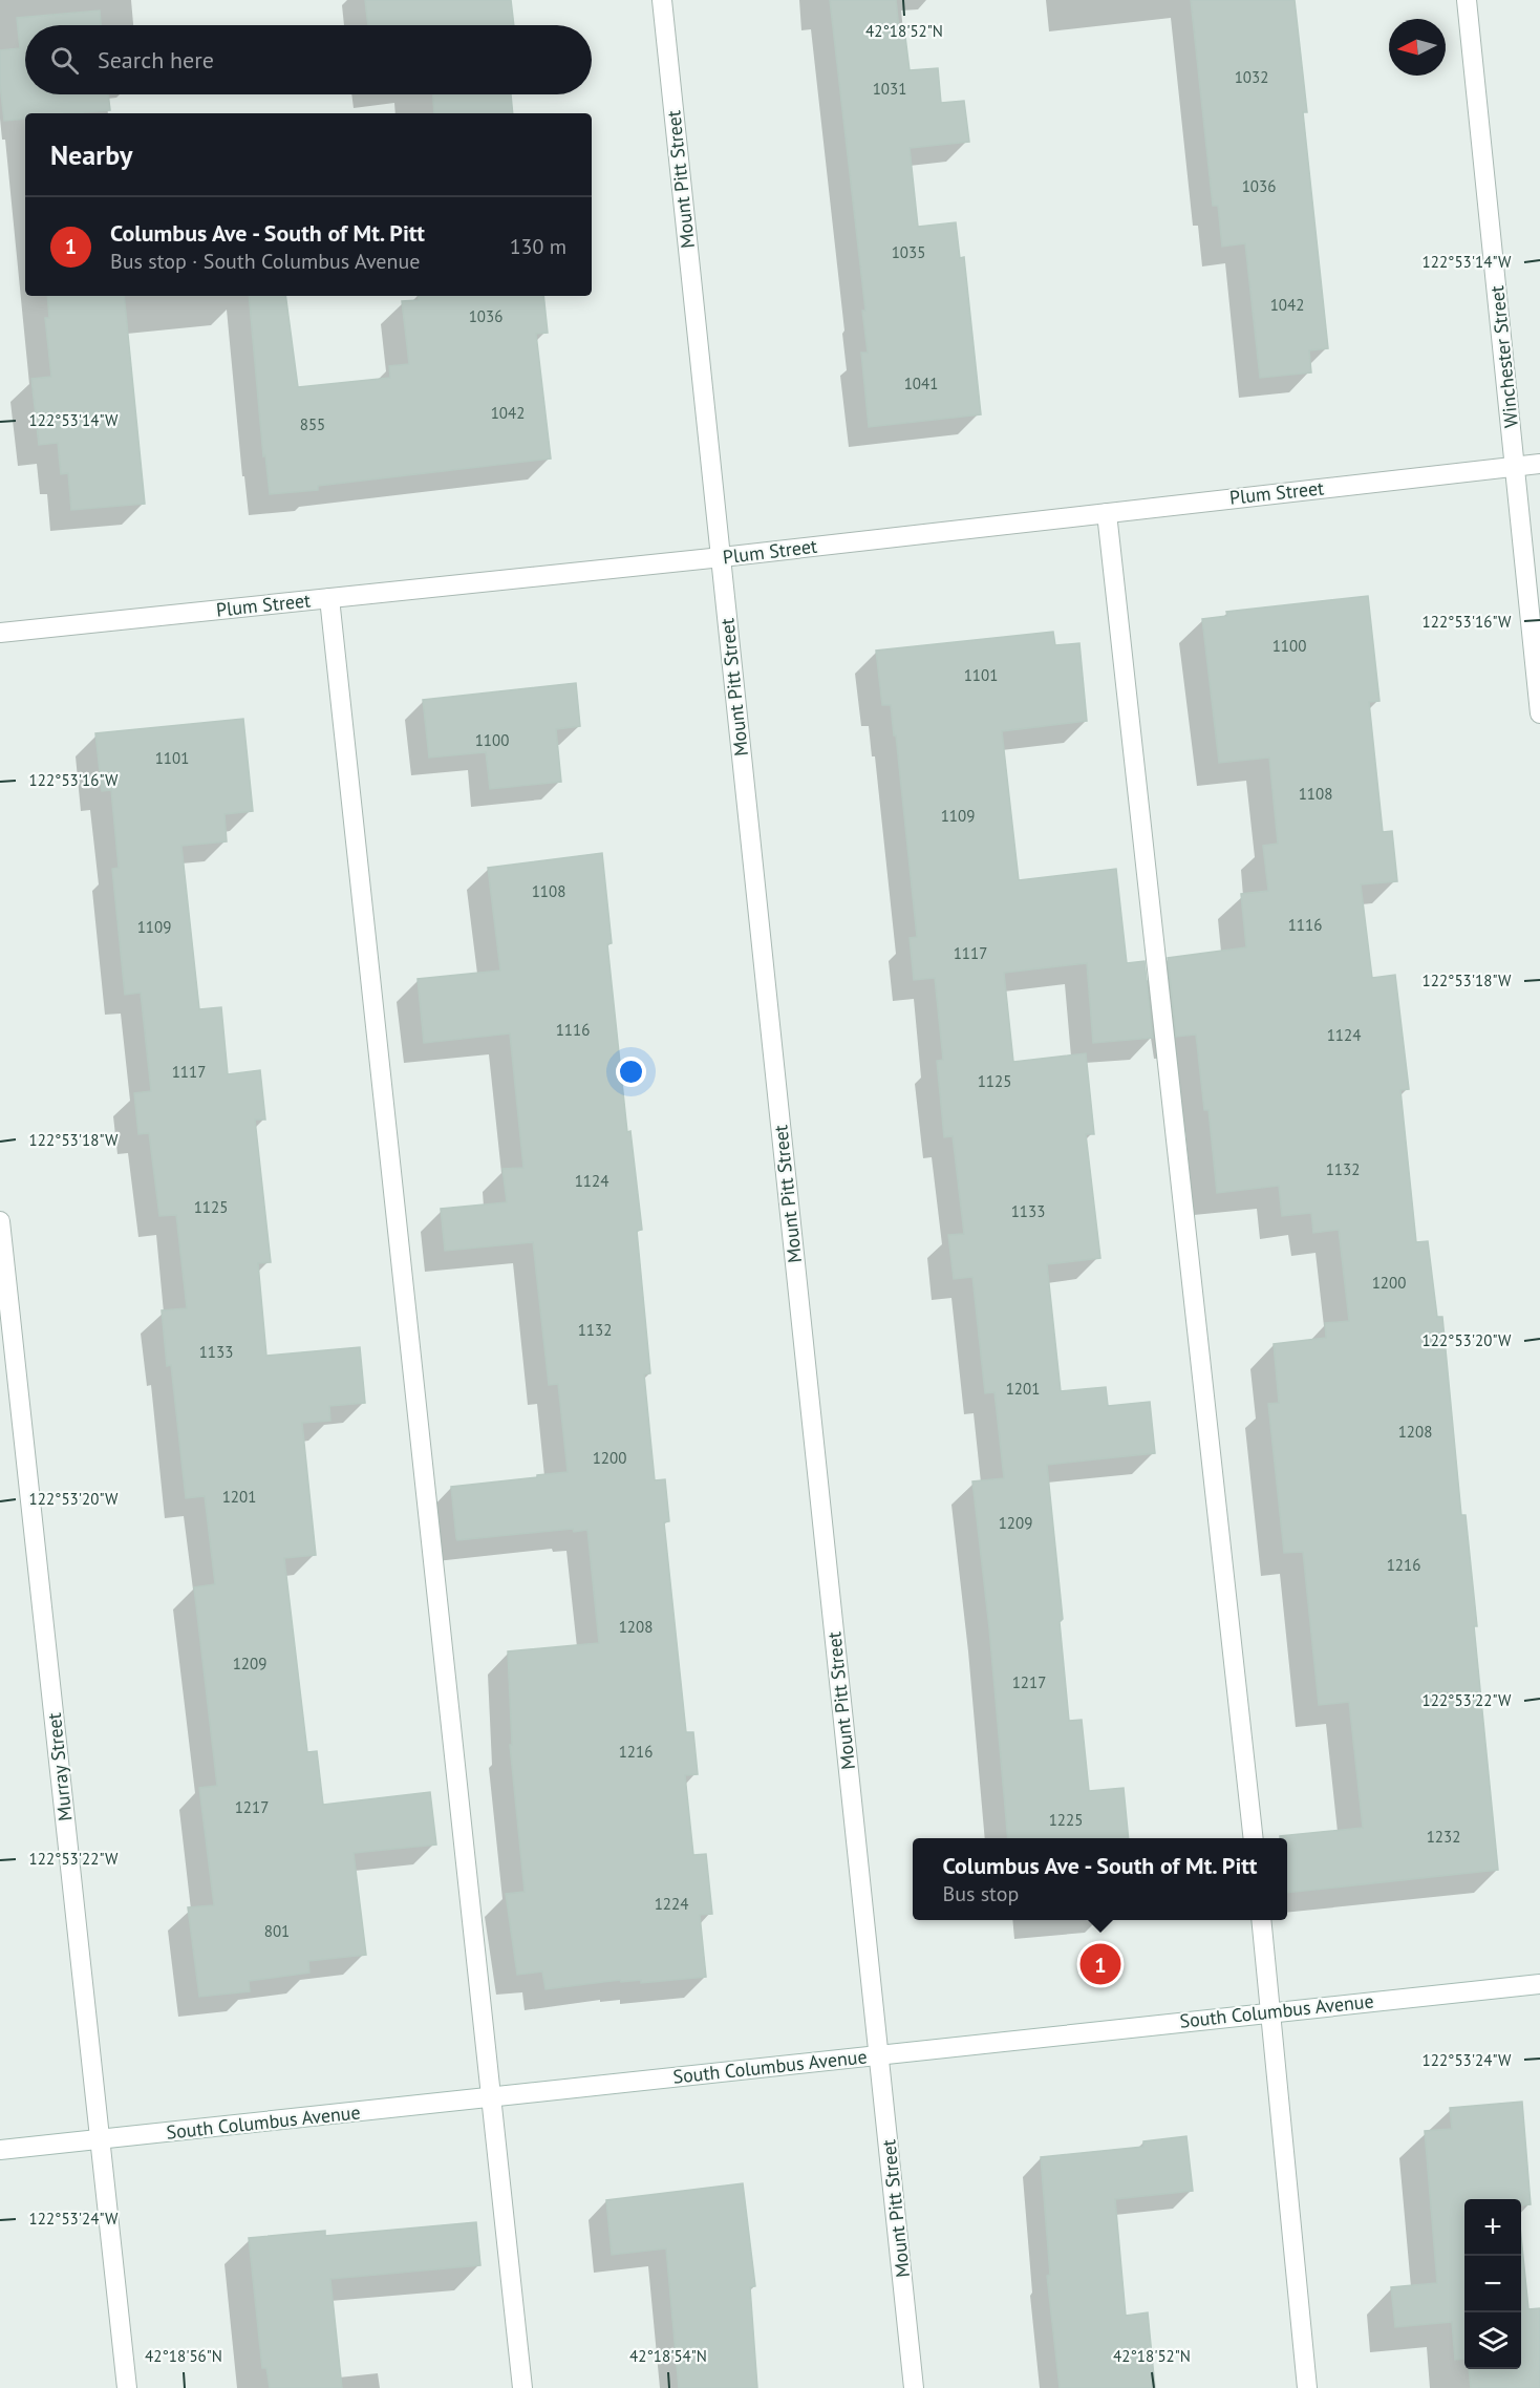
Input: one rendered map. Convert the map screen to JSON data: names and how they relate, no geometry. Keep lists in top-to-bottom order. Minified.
{"streets":{"street":["Mount Pitt Street","Winchester Street","Plum Street","Murray Street","South Columbus Avenue"]},"crossings":[["Mount Pitt Street","Plum Street"],["Mount Pitt Street","South Columbus Avenue"],["Winchester Street","Plum Street"],["Murray Street","South Columbus Avenue"]],"house_numbers":["1032","1031","1036","1035","1042","1036","1041","1042","855","1100","1101","1100","1101","1108","1109","1108","1116","1109","1117","1116","1124","1117","1125","1132","1124","1125","1133","1200","1132","1133","1201","1208","1200","1201","1209","1216","1208","1209","1217","1216","1217","1225","1232","1224","801"],"north":"left","page":{"search":"Search here","heading":"Nearby","list":[{"mark":"1","name":"Columbus Ave - South of Mt. Pitt","note":"Bus stop · South Columbus Avenue","value":"130 m"}],"popup":["Columbus Ave - South of Mt. Pitt","Bus stop"],"pins":"1","map_buttons":["+","−"]},"coordinates":["42°18'52\"N","122°53'14\"W","122°53'16\"W","122°53'18\"W","122°53'20\"W","122°53'22\"W","122°53'24\"W","42°18'56\"N","42°18'54\"N"]}
